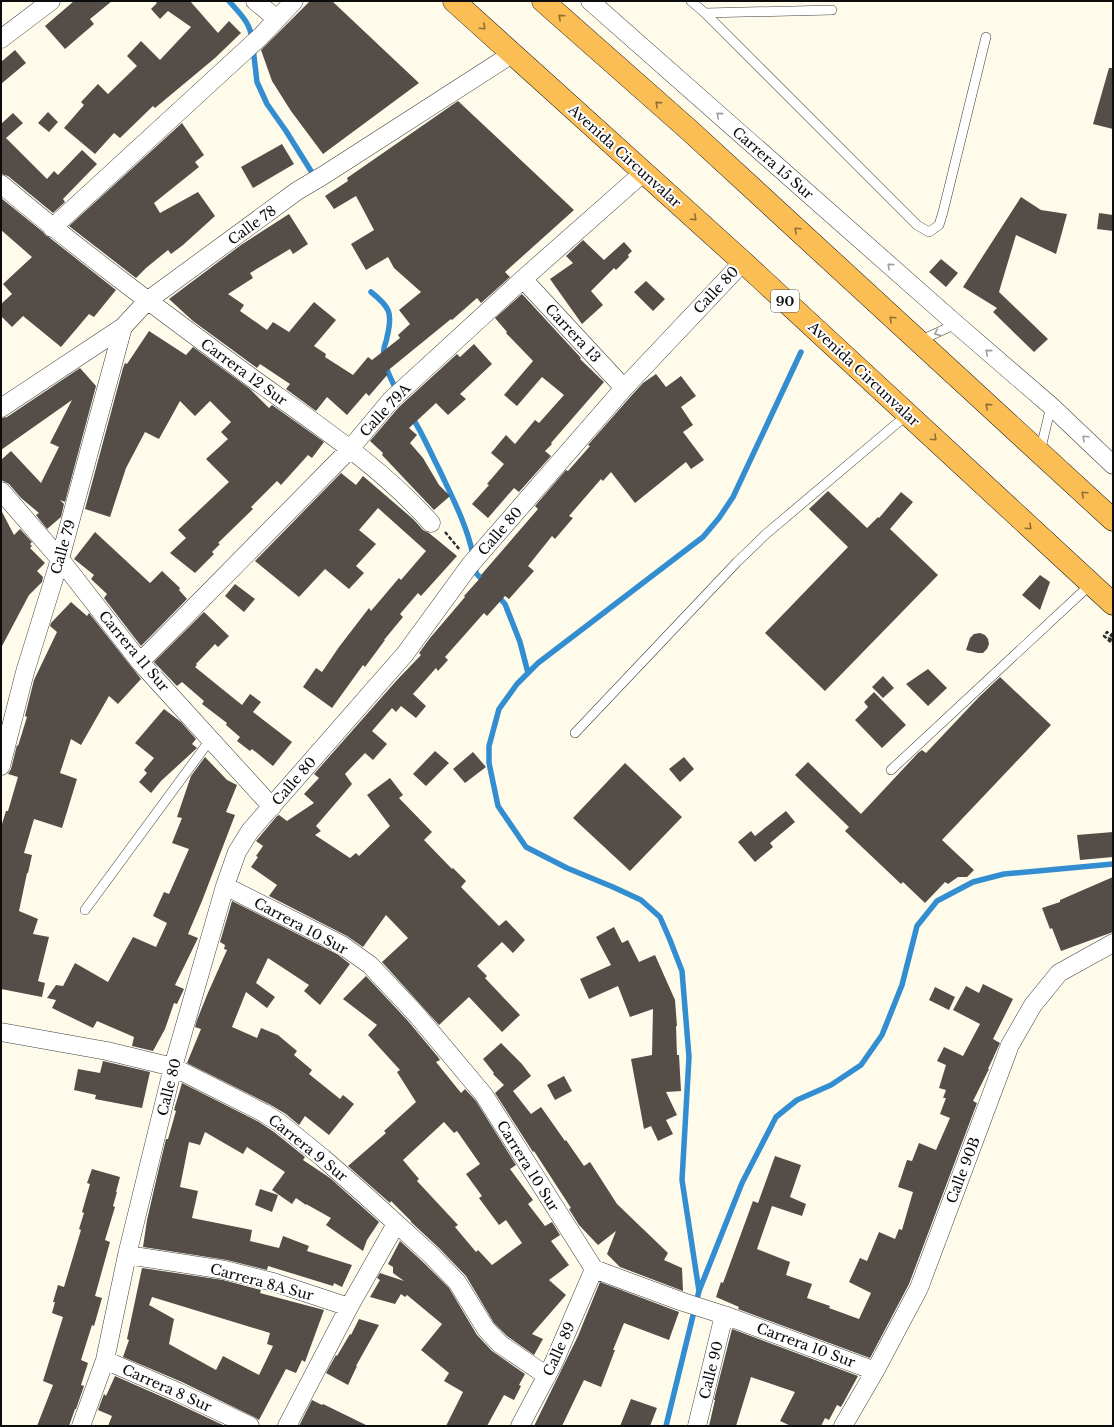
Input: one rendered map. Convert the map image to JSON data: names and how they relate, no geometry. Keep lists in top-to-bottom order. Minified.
{"streets":{"highway":["Avenida Circunvalar","90"],"street":["Carrera 15 Sur","Calle 78","Calle 80","Carrera 13","Carrera 12 Sur","Calle 79A","Calle 79","Carrera 11 Sur","Carrera 10 Sur","Carrera 9 Sur","Calle 90B","Carrera 8A Sur","Calle 89","Calle 90","Carrera 8 Sur"]},"crossings":[["Avenida Circunvalar","Calle 78"],["Avenida Circunvalar","Calle 80"],["Avenida Circunvalar","Calle 79A"],["Calle 78","Carrera 12 Sur"],["Calle 78","Calle 79"],["Calle 80","Carrera 13"],["Calle 80","Carrera 11 Sur"],["Calle 80","Carrera 10 Sur"],["Calle 80","Carrera 9 Sur"],["Calle 80","Carrera 8A Sur"],["Calle 80","Carrera 8 Sur"],["Carrera 13","Calle 79A"],["Carrera 12 Sur","Calle 79A"],["Calle 79A","Carrera 11 Sur"],["Calle 79","Carrera 11 Sur"],["Carrera 10 Sur","Calle 90B"],["Carrera 10 Sur","Calle 89"],["Carrera 10 Sur","Calle 90"],["Carrera 9 Sur","Calle 89"]],"one_way":["Carrera 15 Sur"]}
